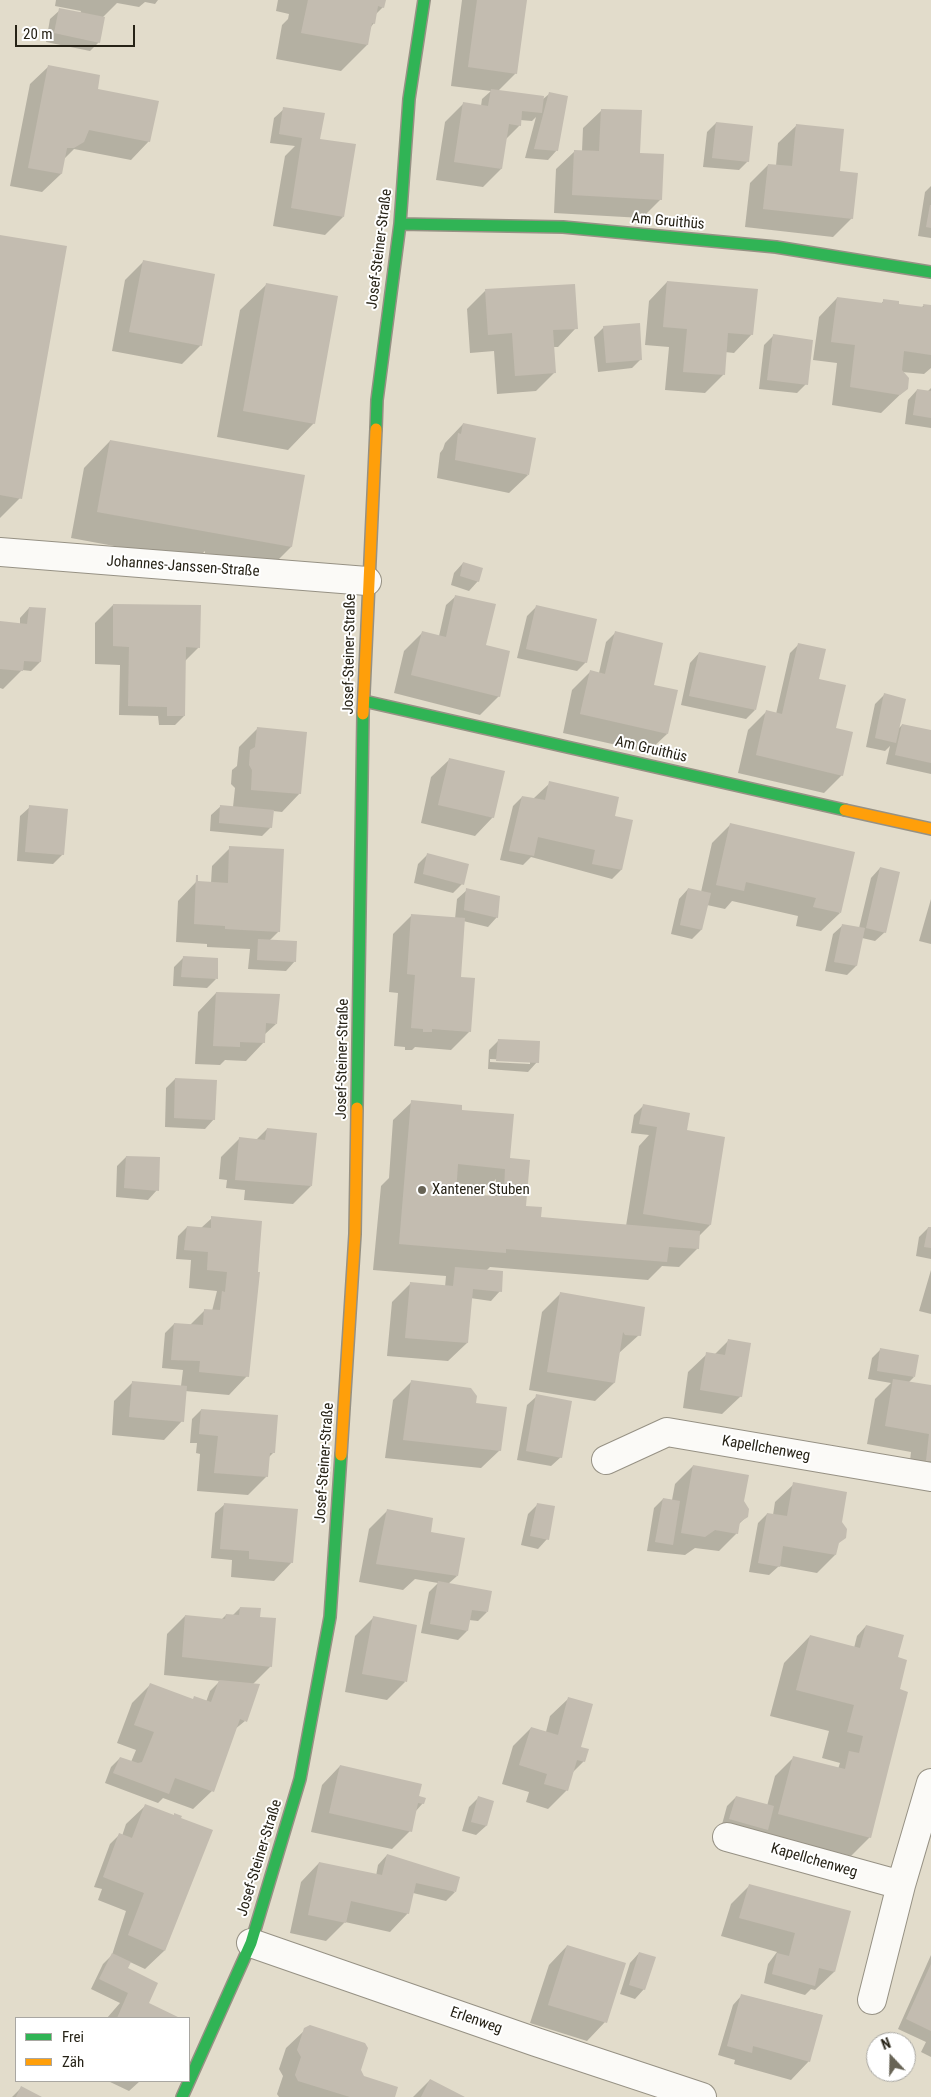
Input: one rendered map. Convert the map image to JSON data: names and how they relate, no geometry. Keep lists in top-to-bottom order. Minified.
{"streets":{"street":["Am Gruithüs","Josef-Steiner-Straße","Johannes-Janssen-Straße","Kapellchenweg","Erlenweg"]},"crossings":[["Am Gruithüs","Josef-Steiner-Straße"],["Josef-Steiner-Straße","Johannes-Janssen-Straße"],["Josef-Steiner-Straße","Erlenweg"]],"places":["Xantener Stuben"],"legend":["Frei","Zäh"],"scale_bar":"20 m","north":"top"}
